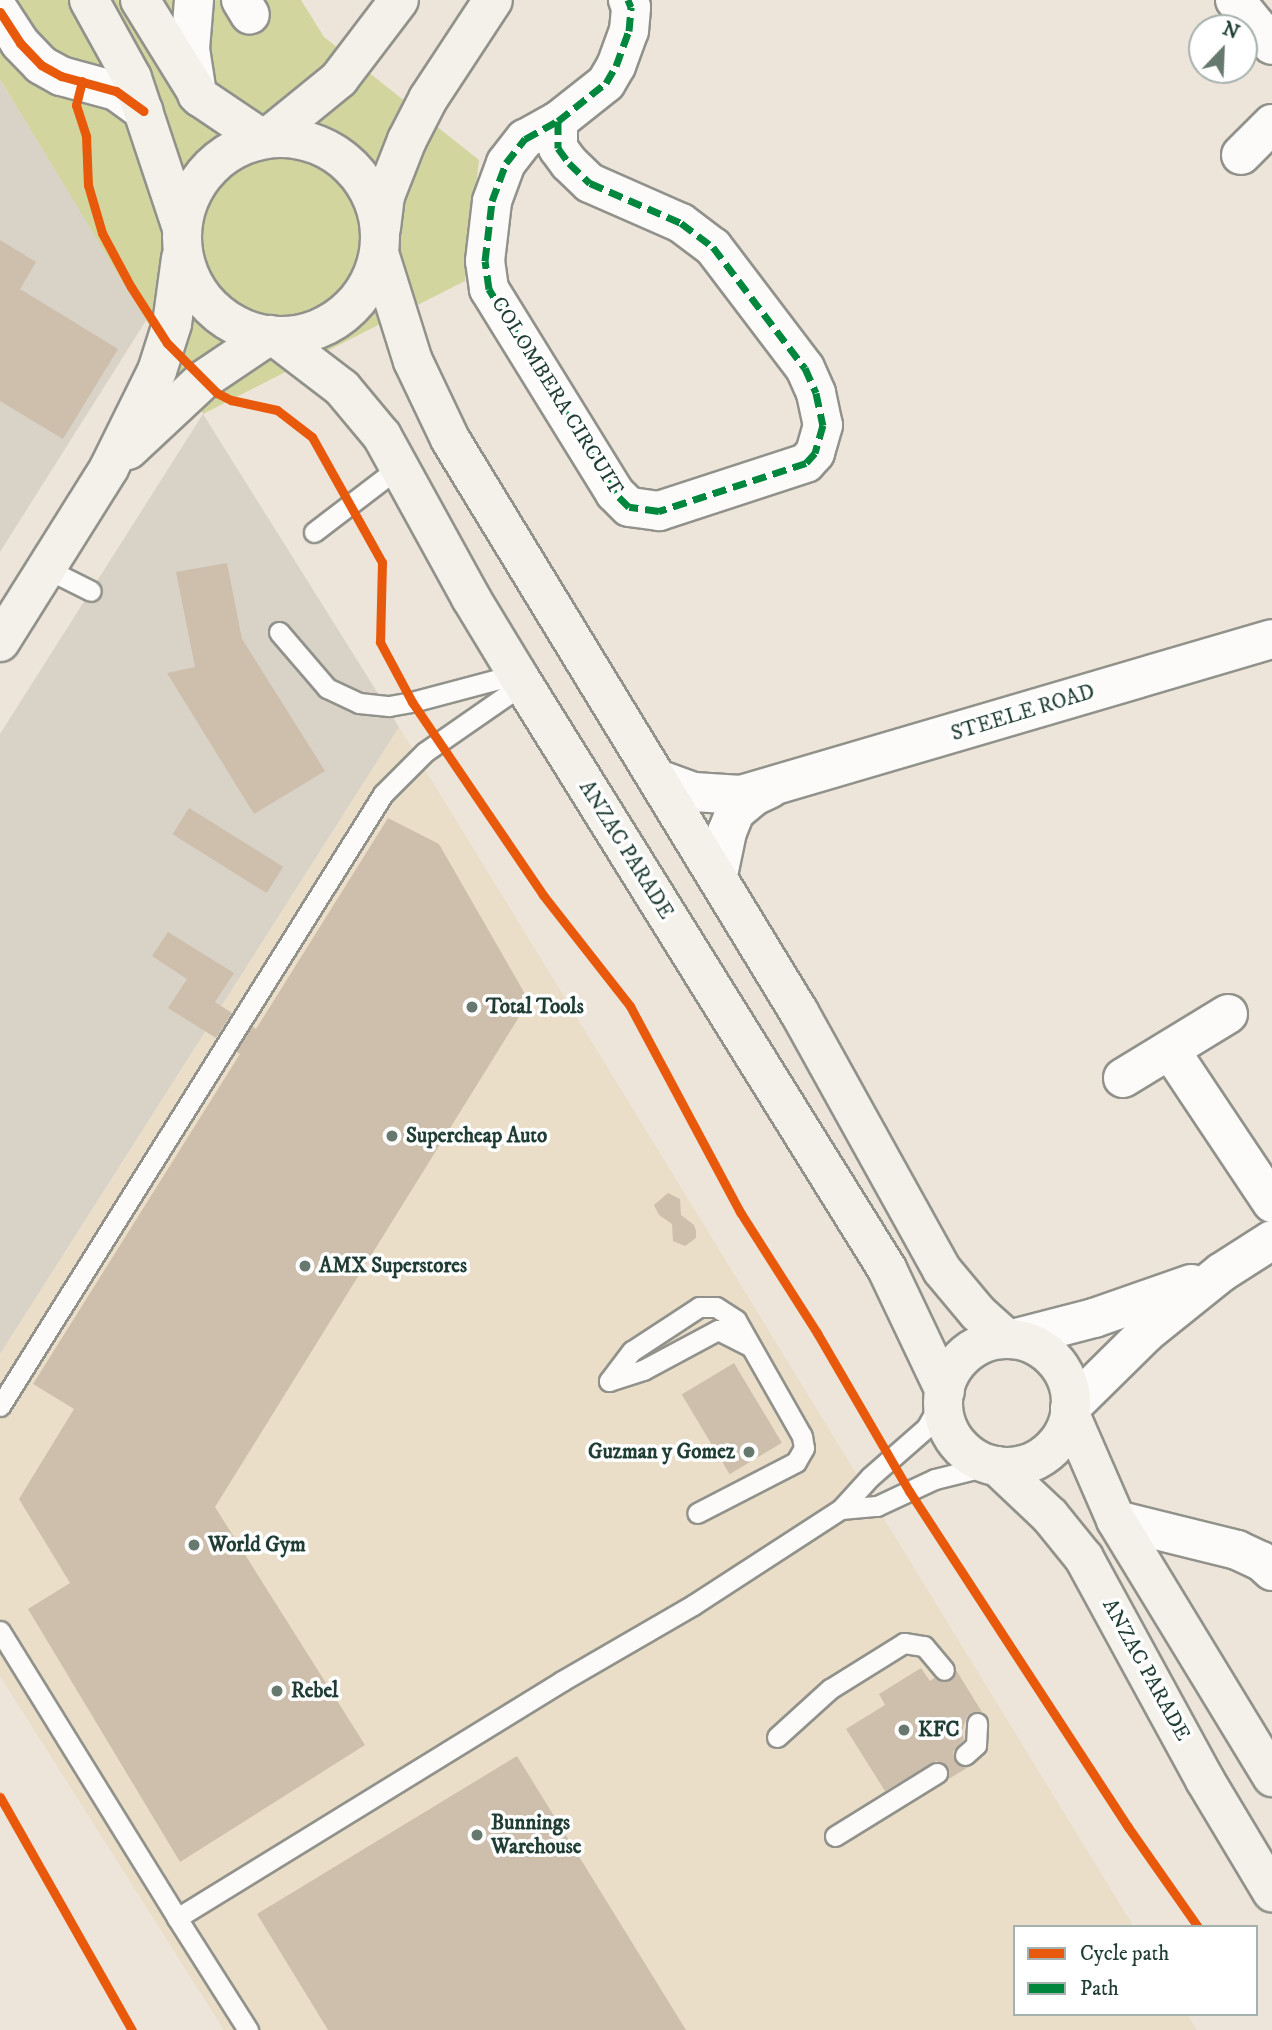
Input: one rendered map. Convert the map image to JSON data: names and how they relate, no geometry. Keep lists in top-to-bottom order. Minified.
{"streets":{"main road":["ANZAC PARADE"],"street":["COLOMBERA CIRCUIT","STEELE ROAD"]},"places":["Total Tools","Supercheap Auto","AMX Superstores","Guzman y Gomez","World Gym","Rebel","KFC","Bunnings Warehouse"],"legend":["Cycle path","Path"],"north":"top right"}
